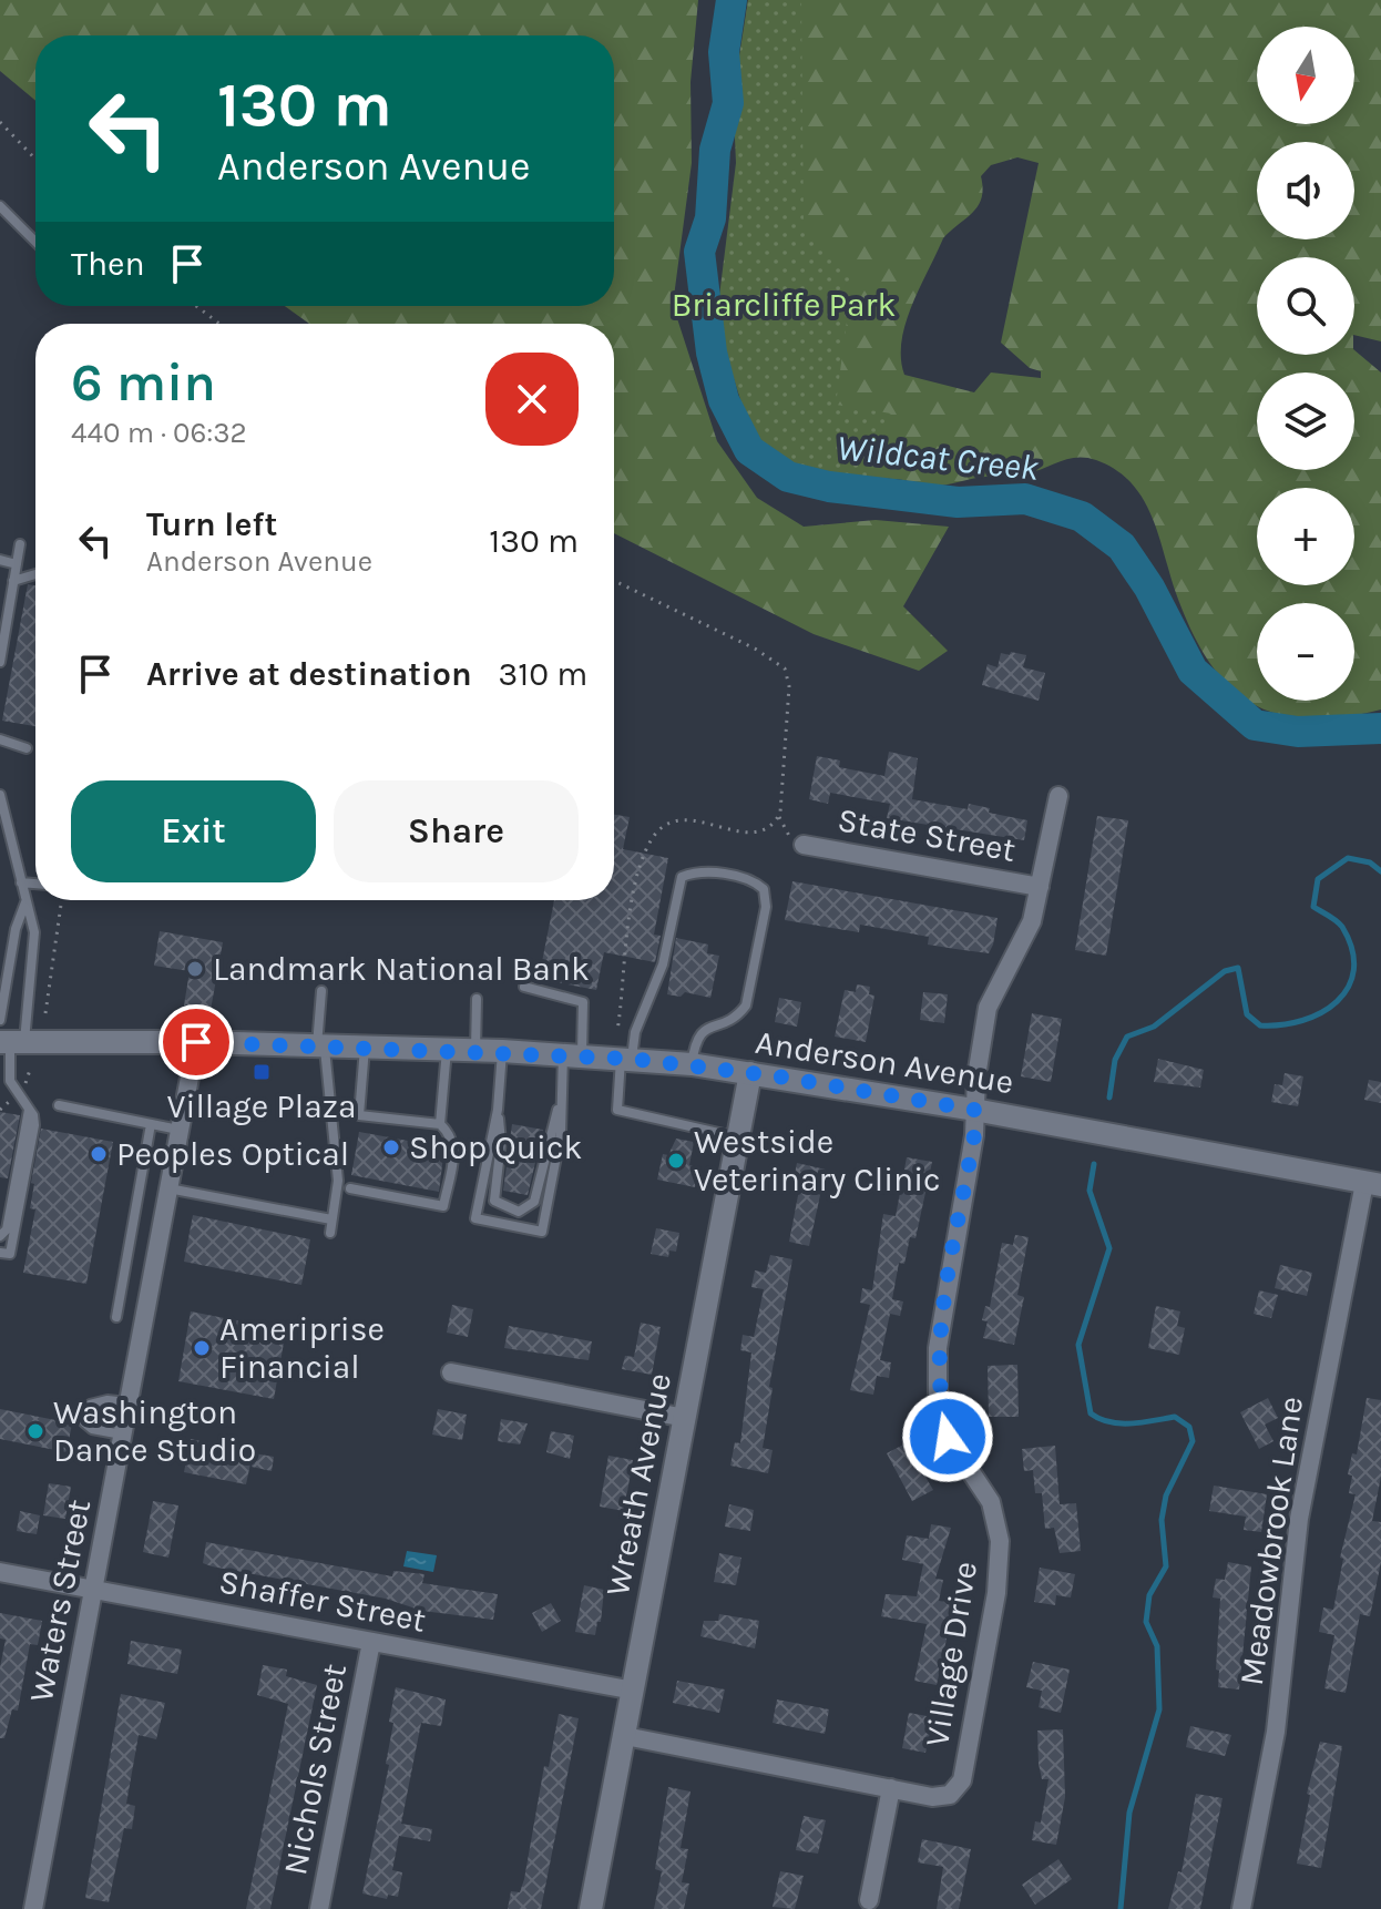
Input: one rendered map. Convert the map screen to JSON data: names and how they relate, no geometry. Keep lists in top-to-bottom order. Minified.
{"streets":{"main road":["Anderson Avenue","Wreath Avenue"],"street":["State Street","Meadowbrook Lane","Waters Street","Shaffer Street","Village Drive","Nichols Street"]},"crossings":[["State Street","Village Drive"],["Anderson Avenue","Wreath Avenue"],["Anderson Avenue","Meadowbrook Lane"],["Anderson Avenue","Waters Street"],["Anderson Avenue","Village Drive"],["Wreath Avenue","Shaffer Street"],["Wreath Avenue","Village Drive"],["Waters Street","Shaffer Street"],["Shaffer Street","Nichols Street"]],"water":["Wildcat Creek"],"parks":["Briarcliffe Park"],"places":{"other":["Landmark National Bank","Shop Quick","Peoples Optical","Westside Veterinary Clinic","Ameriprise Financial","Washington Dance Studio"],"transit":["Village Plaza"]},"north":"bottom","page":{"map_buttons":["+","−"],"turn":["130 m","Anderson Avenue"],"then":"Then","heading":["6 min","440 m · 06:32"],"list":[{"name":"Turn left","note":"Anderson Avenue","value":"130 m"},{"name":"Arrive at destination","value":"310 m"}],"buttons":["Exit","Share"]}}
